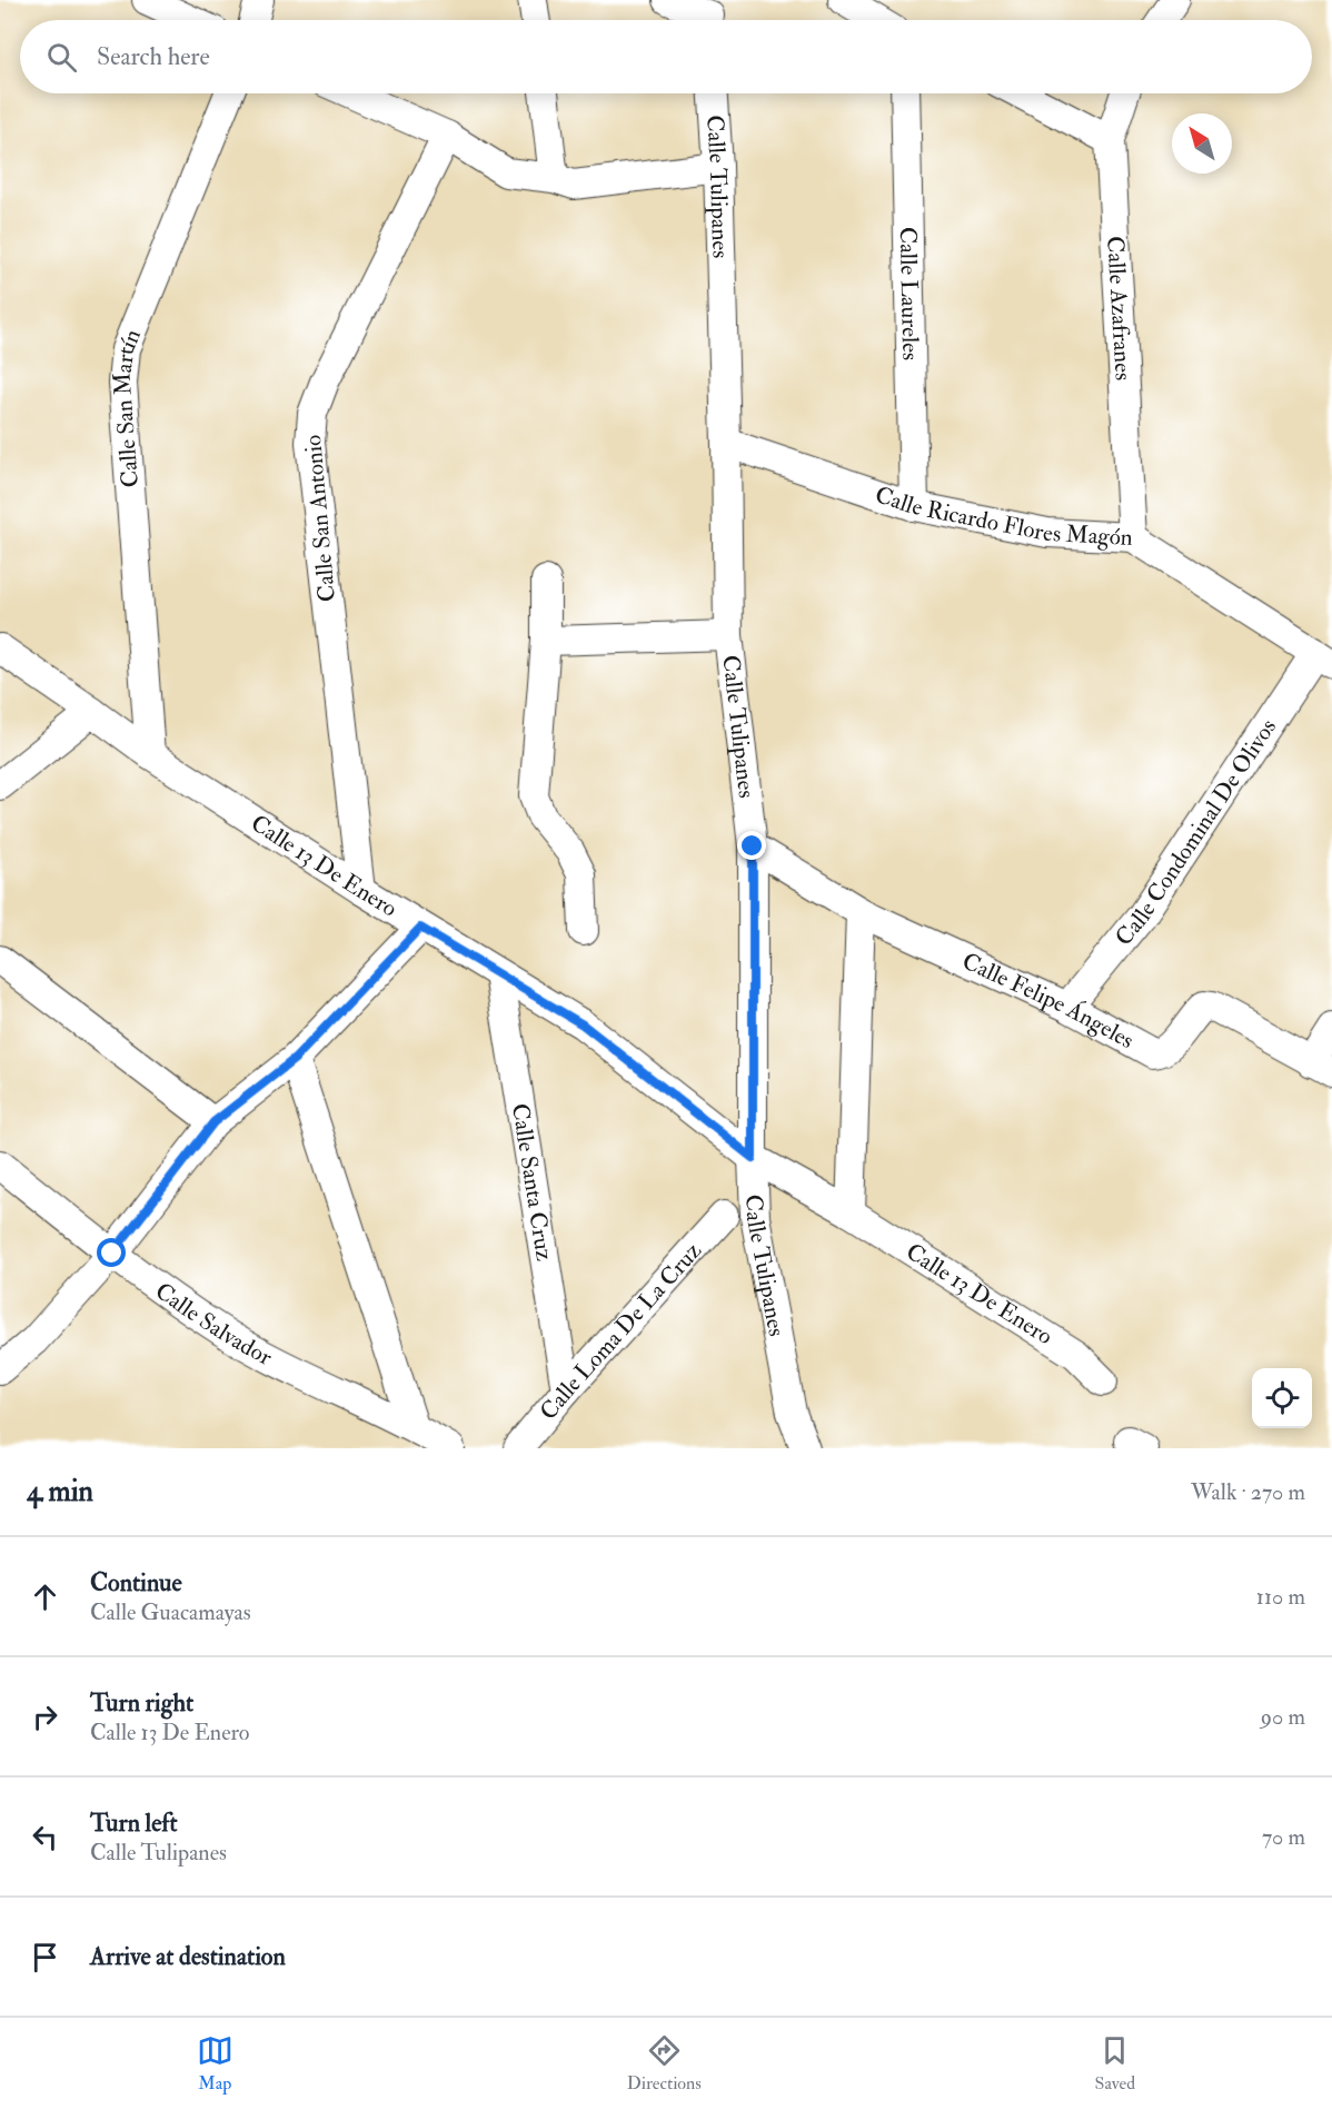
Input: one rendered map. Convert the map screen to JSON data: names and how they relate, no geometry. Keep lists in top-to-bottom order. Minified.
{"streets":{"street":["Calle Tulipanes","Calle Laureles","Calle Azafranes","Calle San Martín","Calle Ricardo Flores Magón","Calle San Antonio","Calle Condominal De Olivos","Calle 13 De Enero","Calle Felipe Ángeles","Calle Santa Cruz","Calle Salvador","Calle Loma De La Cruz"]},"crossings":[["Calle Tulipanes","Calle Ricardo Flores Magón"],["Calle Tulipanes","Calle 13 De Enero"],["Calle Tulipanes","Calle Felipe Ángeles"],["Calle Laureles","Calle Ricardo Flores Magón"],["Calle Azafranes","Calle Ricardo Flores Magón"],["Calle San Martín","Calle 13 De Enero"],["Calle Ricardo Flores Magón","Calle Condominal De Olivos"],["Calle San Antonio","Calle 13 De Enero"],["Calle Condominal De Olivos","Calle Felipe Ángeles"],["Calle 13 De Enero","Calle Santa Cruz"],["Calle Santa Cruz","Calle Loma De La Cruz"]],"north":"top left","page":{"search":"Search here","heading":["4 min","Walk · 270 m"],"list":[["Continue","Calle Guacamayas","110 m"],["Turn right","Calle 13 De Enero","90 m"],["Turn left","Calle Tulipanes","70 m"],"Arrive at destination"],"nav":["Map","Directions","Saved"]}}
